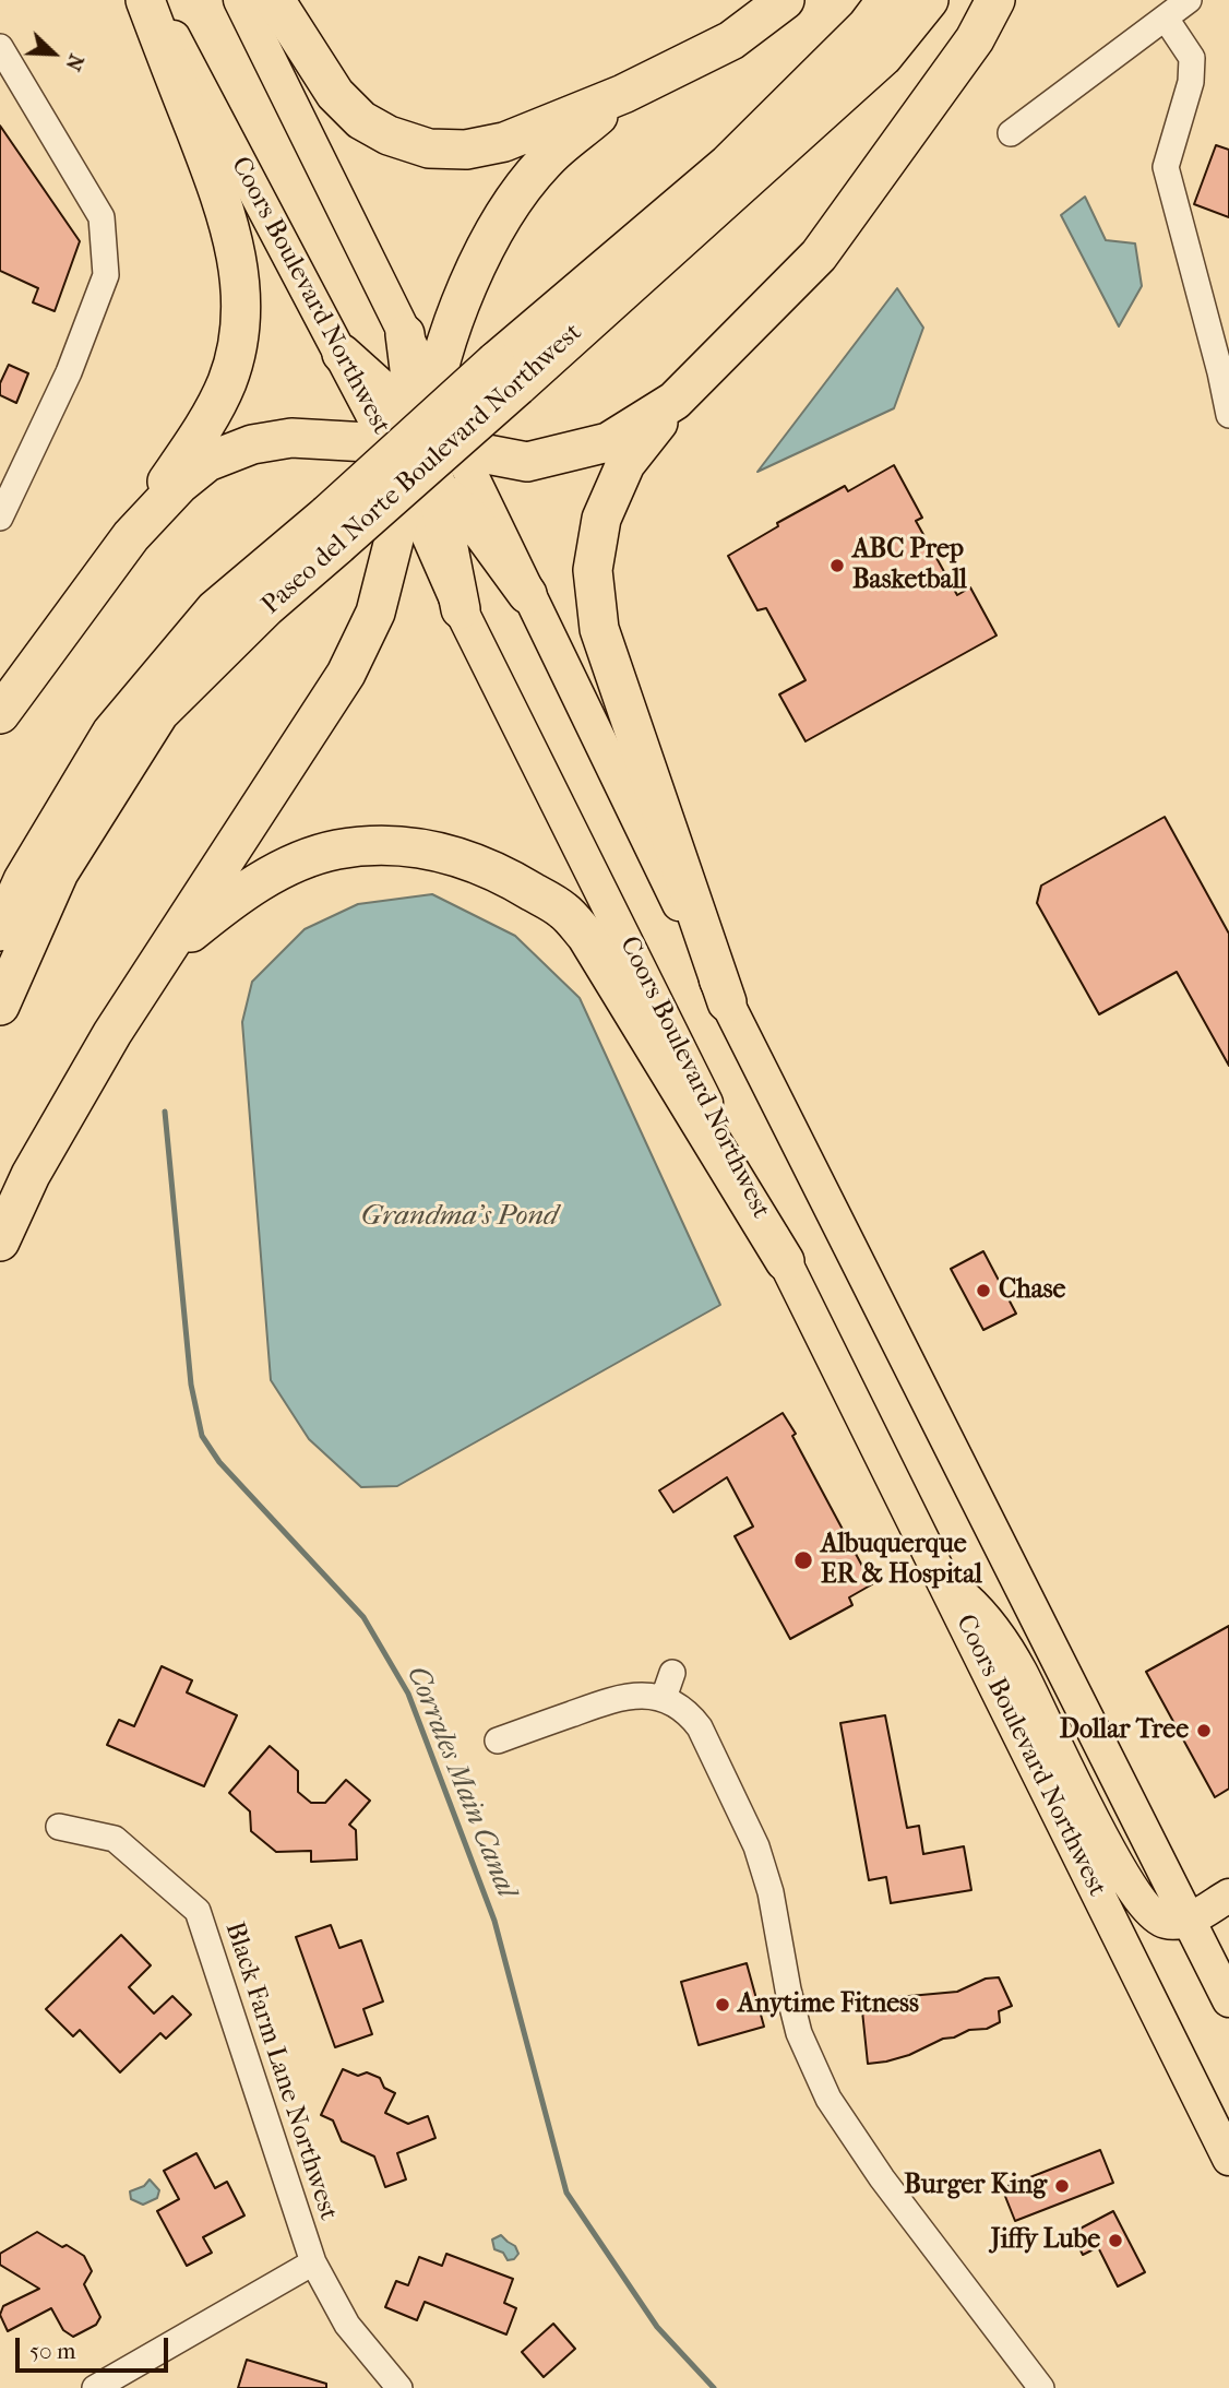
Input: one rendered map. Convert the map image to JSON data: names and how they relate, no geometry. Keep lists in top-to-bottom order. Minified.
{"streets":{"highway":["Paseo del Norte Boulevard Northwest"],"main road":["Coors Boulevard Northwest"],"street":["Black Farm Lane Northwest"]},"water":["Grandma's Pond","Corrales Main Canal"],"places":["ABC Prep Basketball","Chase","Albuquerque ER & Hospital","Dollar Tree","Anytime Fitness","Burger King","Jiffy Lube"],"scale_bar":"50 m","north":"bottom right"}
